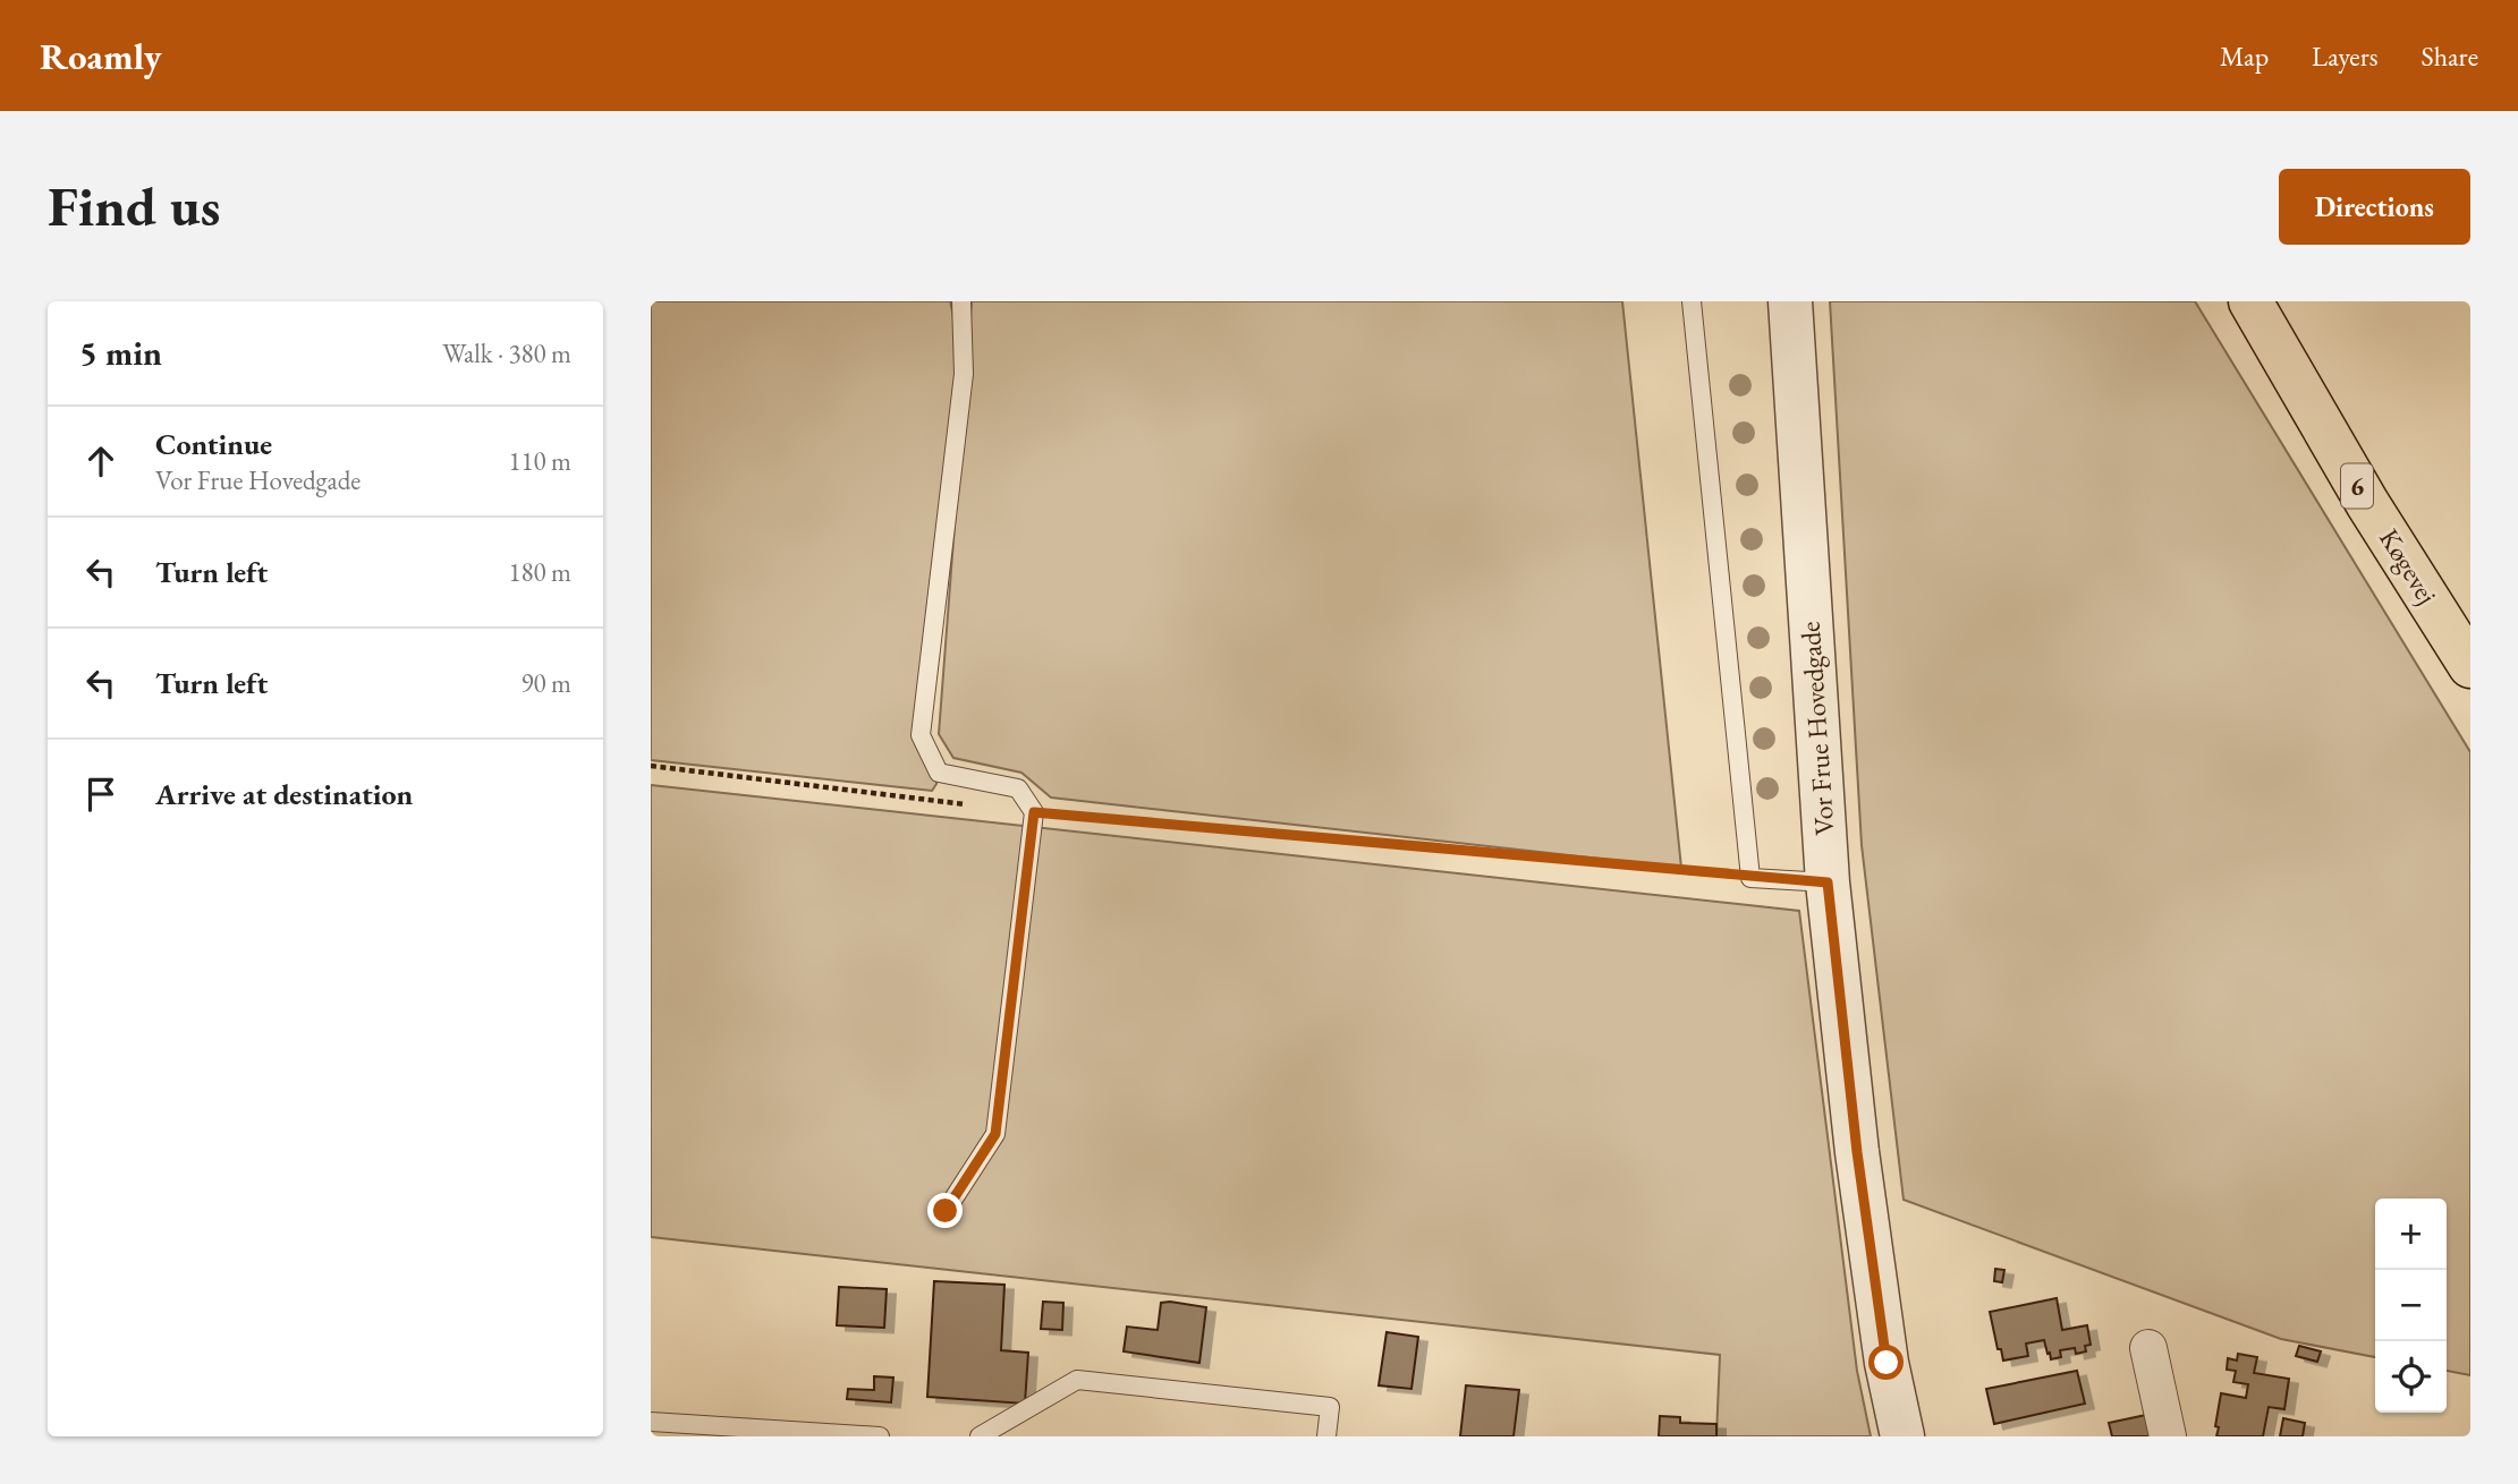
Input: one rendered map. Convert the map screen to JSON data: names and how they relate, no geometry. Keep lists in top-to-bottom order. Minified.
{"streets":{"main road":["6","Køgevej"],"street":["Vor Frue Hovedgade"]},"page":{"header":"Roamly","nav":["Map","Layers","Share"],"buttons":"Directions","title":"Find us","heading":["5 min","Walk · 380 m"],"list":[["Continue","Vor Frue Hovedgade","110 m"],["Turn left","180 m"],["Turn left","90 m"],"Arrive at destination"],"map_buttons":["+","−"]}}
